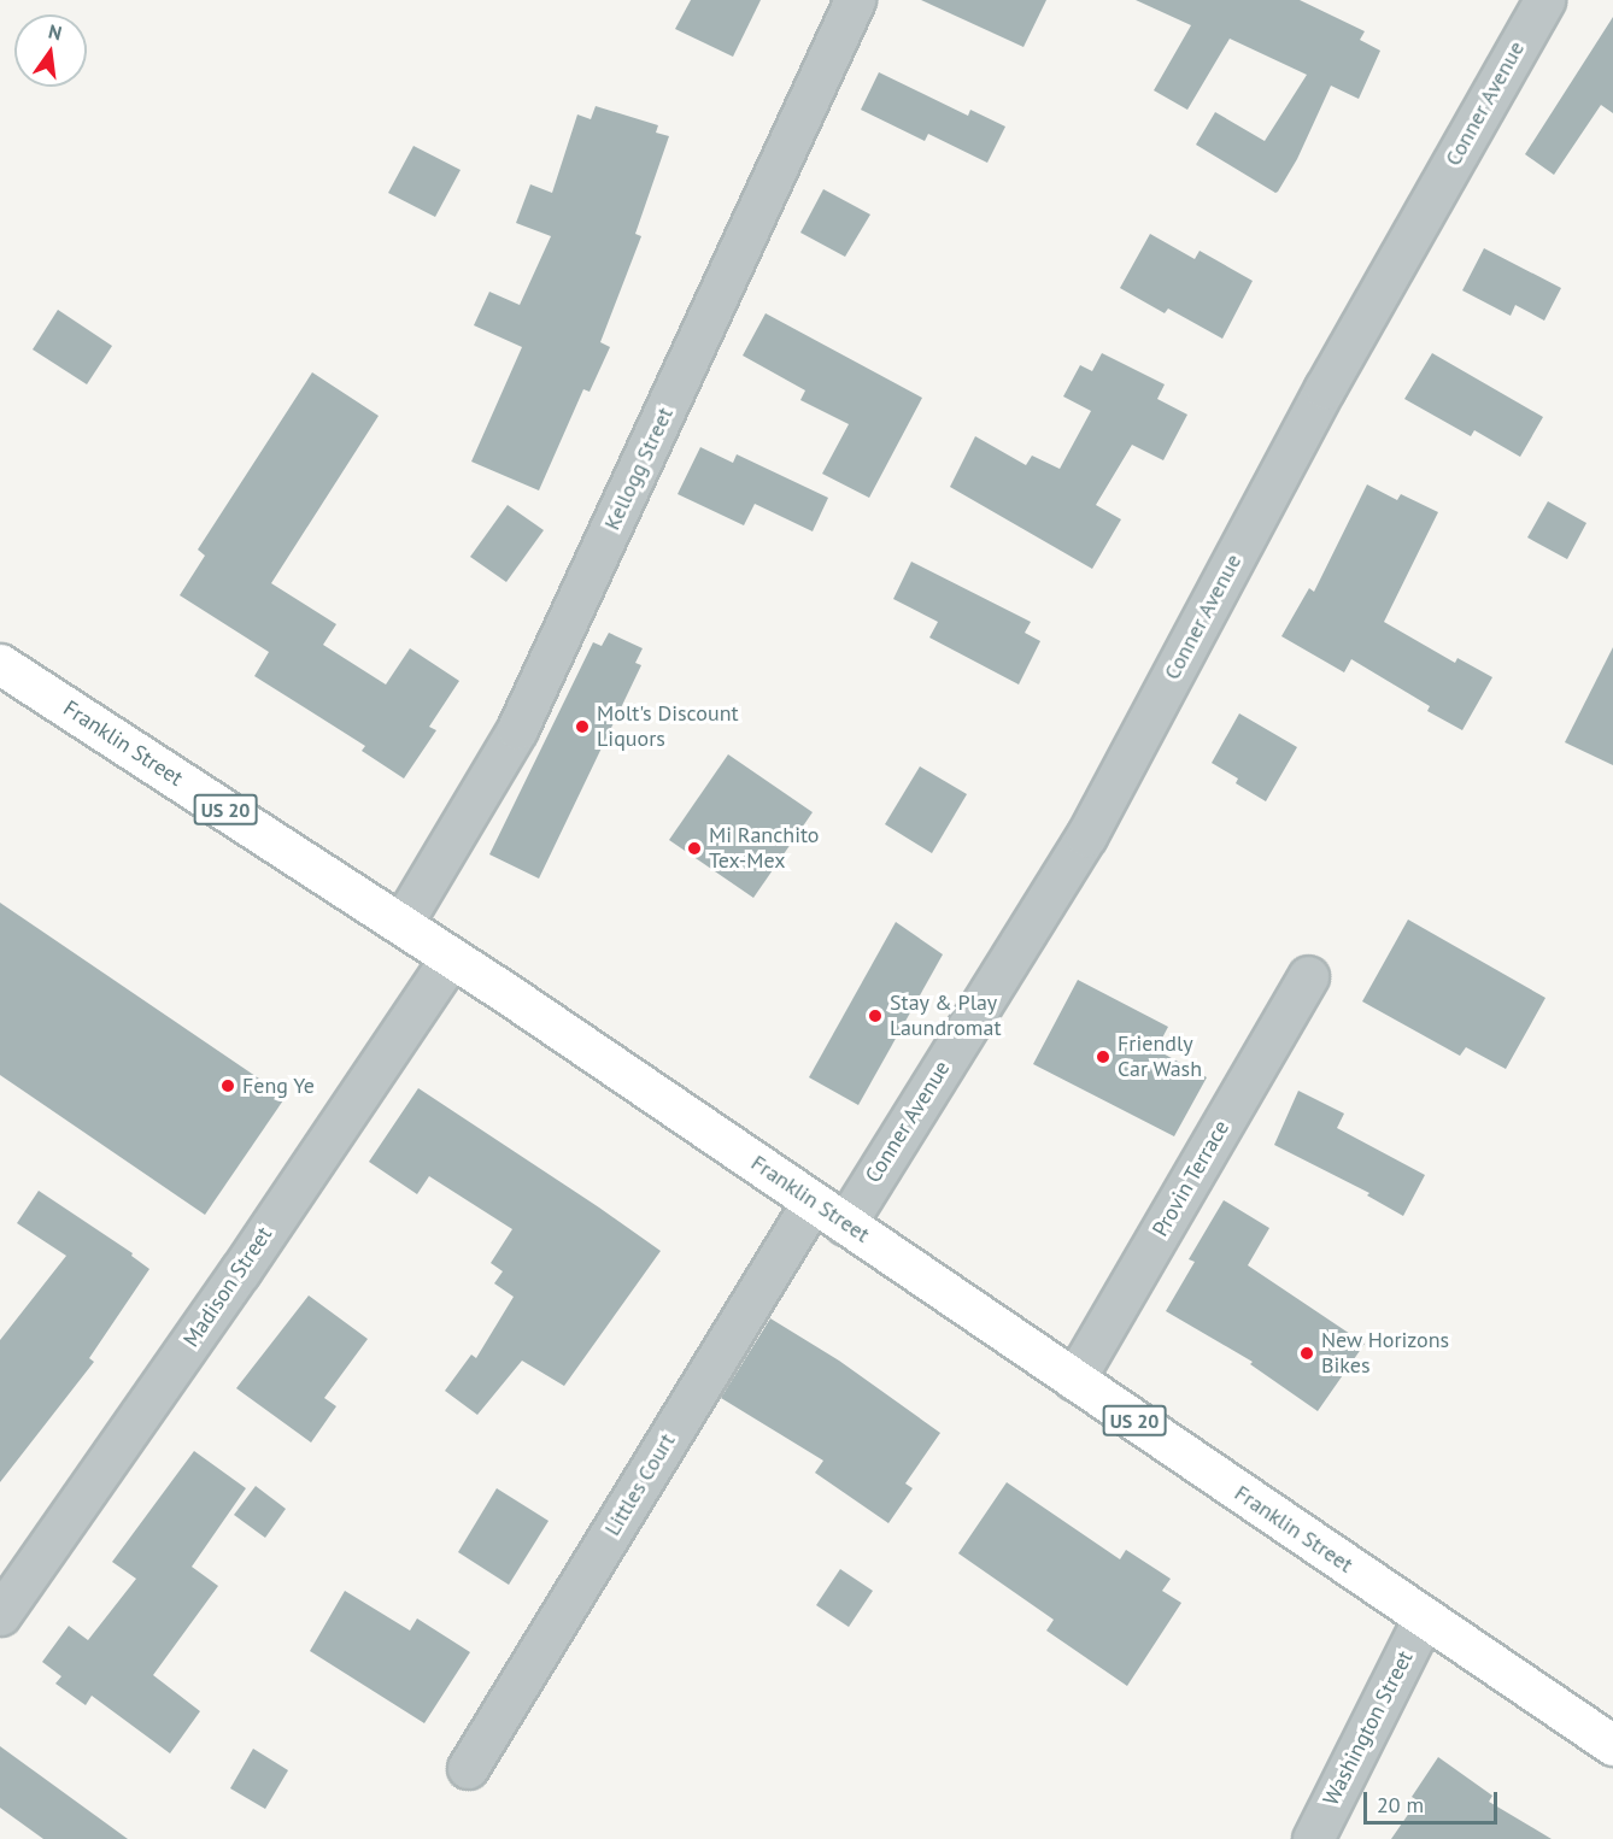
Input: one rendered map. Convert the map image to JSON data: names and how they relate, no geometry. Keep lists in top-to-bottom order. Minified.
{"streets":{"main road":["Franklin Street","US 20"],"street":["Conner Avenue","Kellogg Street","Provin Terrace","Madison Street","Littles Court","Washington Street"]},"crossings":[["Conner Avenue","Franklin Street"],["Kellogg Street","Franklin Street"],["Franklin Street","Provin Terrace"],["Franklin Street","Madison Street"],["Franklin Street","Littles Court"],["Franklin Street","Washington Street"]],"places":["Molt's Discount Liquors","Mi Ranchito Tex-Mex","Stay & Play Laundromat","Friendly Car Wash","Feng Ye","New Horizons Bikes"],"scale_bar":"20 m","north":"top"}
